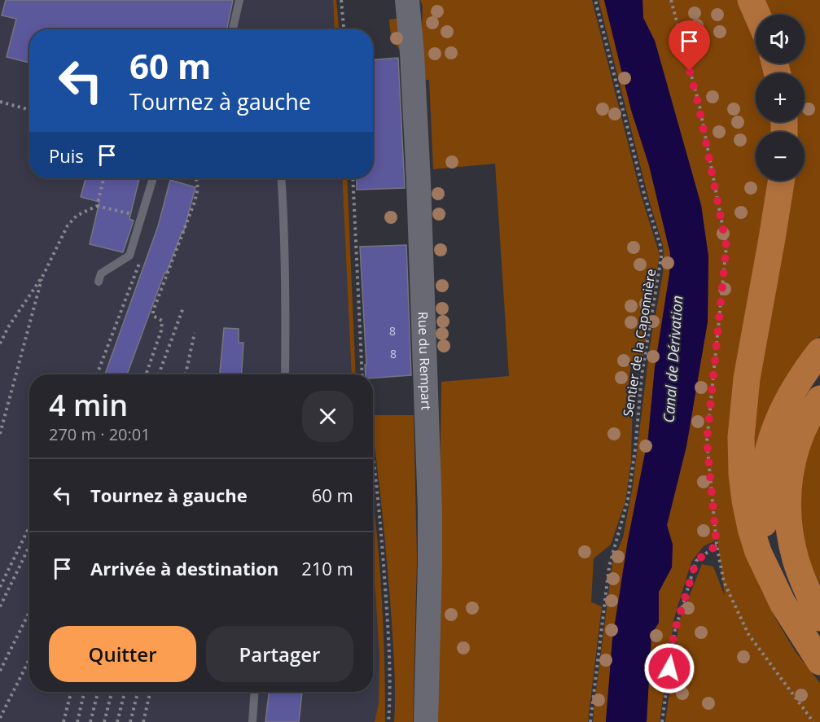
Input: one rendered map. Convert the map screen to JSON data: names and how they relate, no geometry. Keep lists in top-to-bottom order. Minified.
{"streets":{"street":["Rue du Rempart"],"path":["Sentier de la Caponnière"]},"water":["Canal de Dérivation"],"house_numbers":["8","8"],"page":{"map_buttons":["+","−"],"turn":["60 m","Tournez à gauche"],"then":"Puis","heading":["4 min","270 m · 20:01"],"list":[{"name":"Tournez à gauche","value":"60 m"},{"name":"Arrivée à destination","value":"210 m"}],"buttons":["Quitter","Partager"]}}
